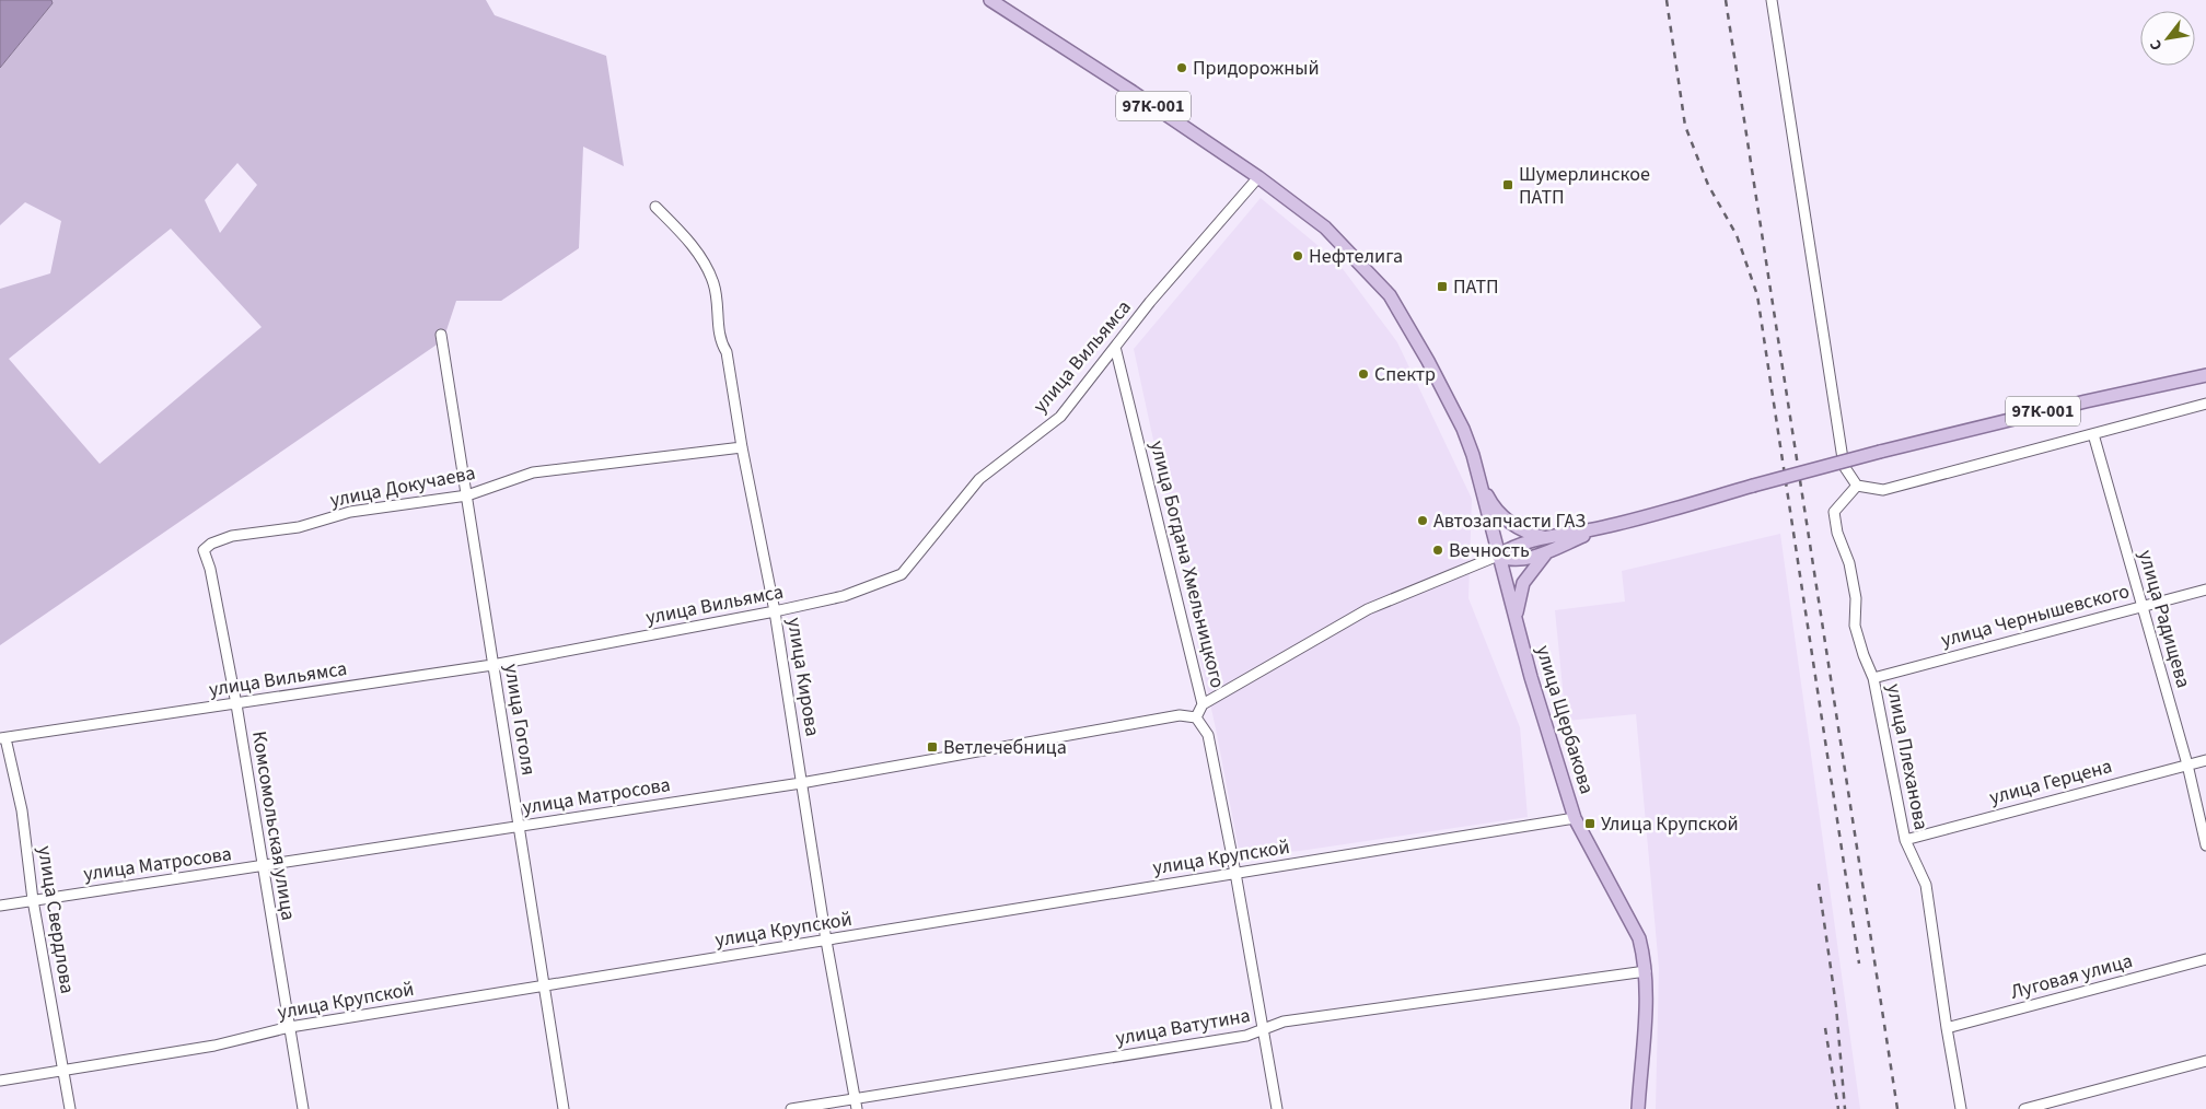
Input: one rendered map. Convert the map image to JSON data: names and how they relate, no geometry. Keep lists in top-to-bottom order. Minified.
{"streets":{"main road":["97К-001","улица Щербакова"],"street":["улица Вильямса","улица Докучаева","улица Богдана Хмельницкого","улица Чернышевского","улица Радищева","улица Кирова","улица Гоголя","улица Плеханова","улица Герцена","улица Матросова","Комсомольская улица","улица Крупской","улица Свердлова","Луговая улица","улица Ватутина"]},"crossings":[["97К-001","улица Вильямса"],["97К-001","улица Щербакова"],["улица Вильямса","улица Богдана Хмельницкого"],["улица Вильямса","улица Кирова"],["улица Вильямса","улица Гоголя"],["улица Вильямса","Комсомольская улица"],["улица Вильямса","улица Свердлова"],["улица Докучаева","улица Кирова"],["улица Докучаева","улица Гоголя"],["улица Докучаева","Комсомольская улица"],["улица Богдана Хмельницкого","улица Матросова"],["улица Чернышевского","улица Радищева"],["улица Чернышевского","улица Плеханова"],["улица Радищева","улица Герцена"],["улица Кирова","улица Матросова"],["улица Кирова","улица Крупской"],["улица Кирова","улица Ватутина"],["улица Гоголя","улица Матросова"],["улица Гоголя","улица Крупской"],["улица Щербакова","улица Крупской"],["улица Щербакова","улица Ватутина"],["улица Плеханова","улица Герцена"],["улица Плеханова","Луговая улица"],["улица Матросова","Комсомольская улица"],["улица Матросова","улица Свердлова"],["Комсомольская улица","улица Крупской"],["улица Крупской","улица Свердлова"]],"places":{"other":["Придорожный","Нефтелига","Спектр","Автозапчасти ГАЗ","Вечность"],"transit":["Шумерлинское ПАТП","ПАТП","Ветлечебница","Улица Крупской"]},"north":"bottom left"}
